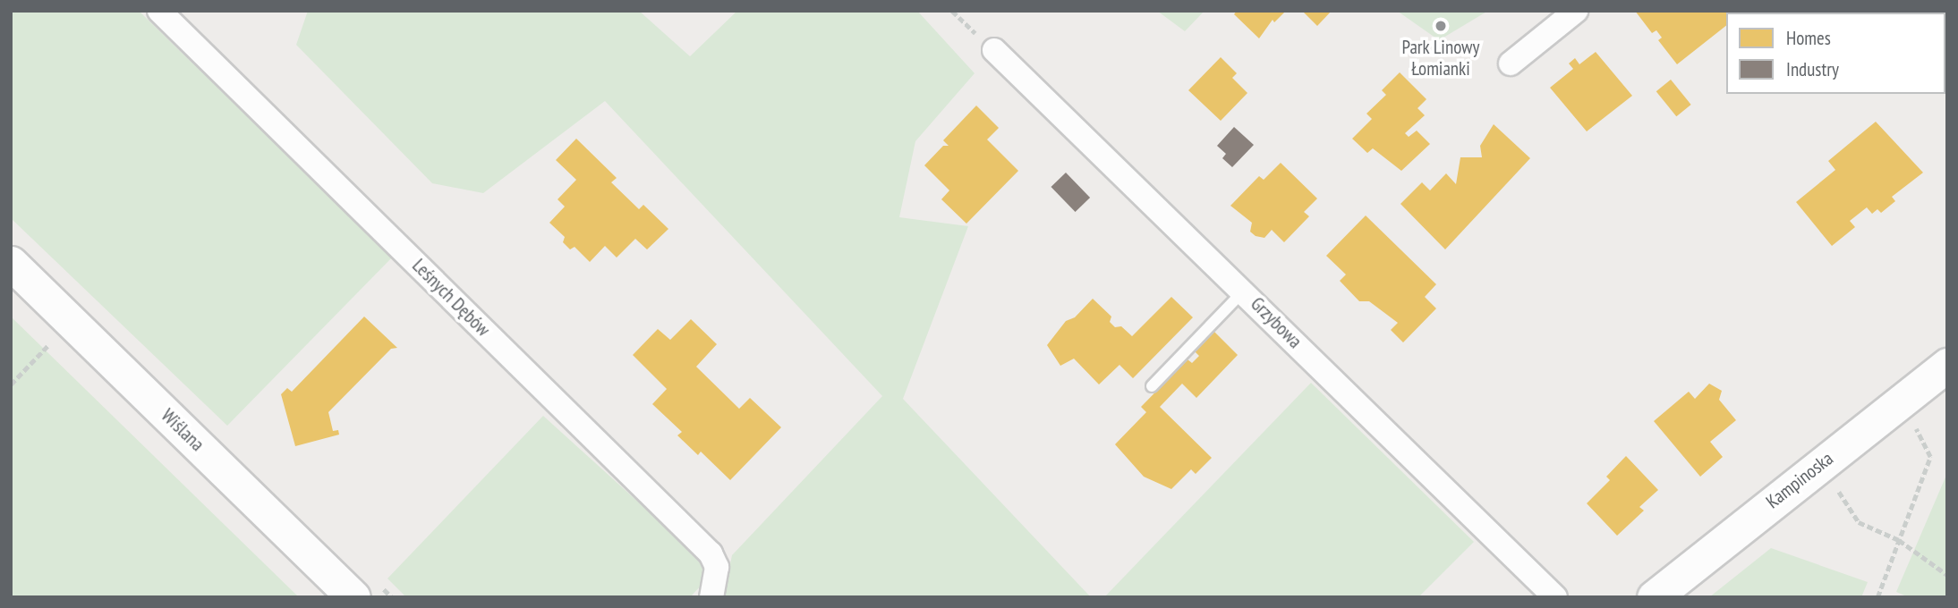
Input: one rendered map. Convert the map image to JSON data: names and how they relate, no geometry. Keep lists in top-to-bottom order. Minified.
{"streets":{"main road":["Wiślana","Kampinoska"],"street":["Leśnych Dębów","Grzybowa"]},"places":["Park Linowy Łomianki"],"legend":["Homes","Industry"]}
